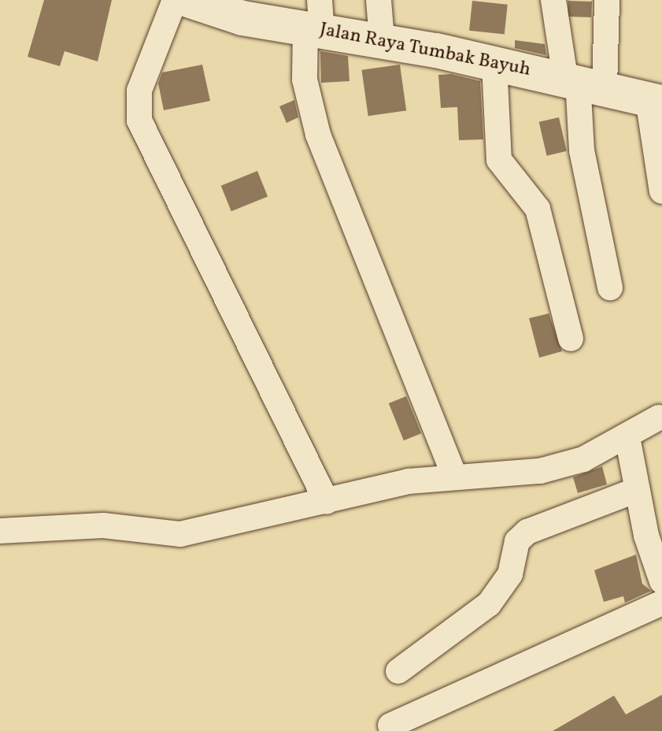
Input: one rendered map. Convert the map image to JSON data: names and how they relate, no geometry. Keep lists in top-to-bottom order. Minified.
{"streets":{"street":["Jalan Raya Tumbak Bayuh"]}}
